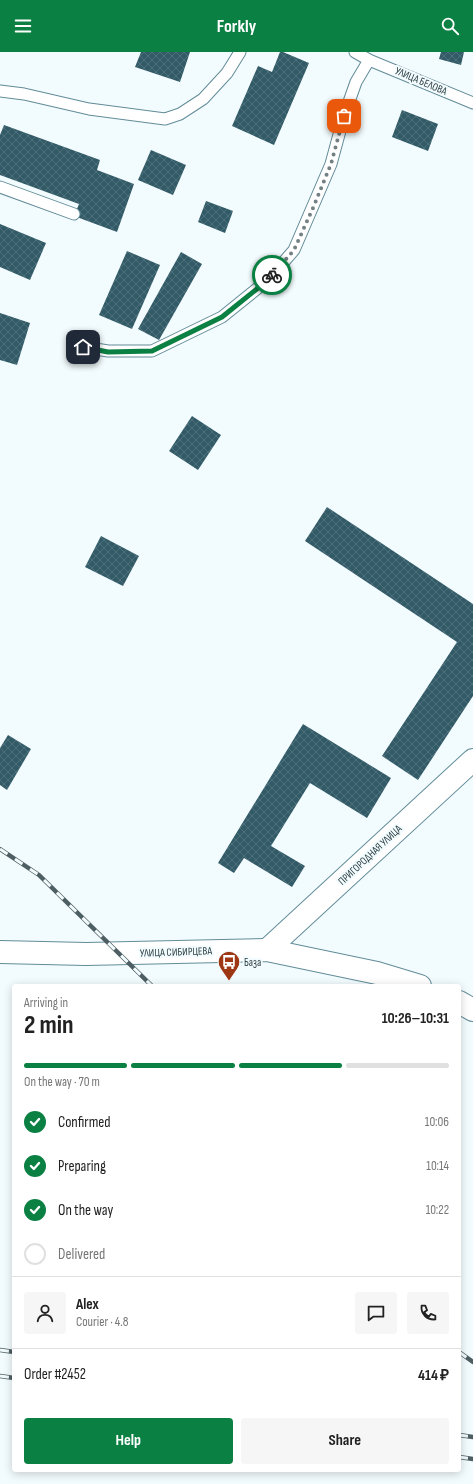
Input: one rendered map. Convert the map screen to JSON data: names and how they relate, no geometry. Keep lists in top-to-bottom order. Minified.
{"streets":{"street":["ПРИГОРОДНАЯ УЛИЦА","УЛИЦА СИБИРЦЕВА"],"lane":["УЛИЦА БЕЛОВА"]},"crossings":[["ПРИГОРОДНАЯ УЛИЦА","УЛИЦА СИБИРЦЕВА"]],"places":{"bus stop":["База"]},"page":{"header":"Forkly","heading":["2 min","Arriving in","10:26–10:31"],"panel":["Alex","Courier · 4.8","Order #2452","414 ₽"],"bar":"On the way · 70 m","list":[["Confirmed","10:06"],["Preparing","10:14"],["On the way","10:22"],"Delivered"],"buttons":["Help","Share"]}}
